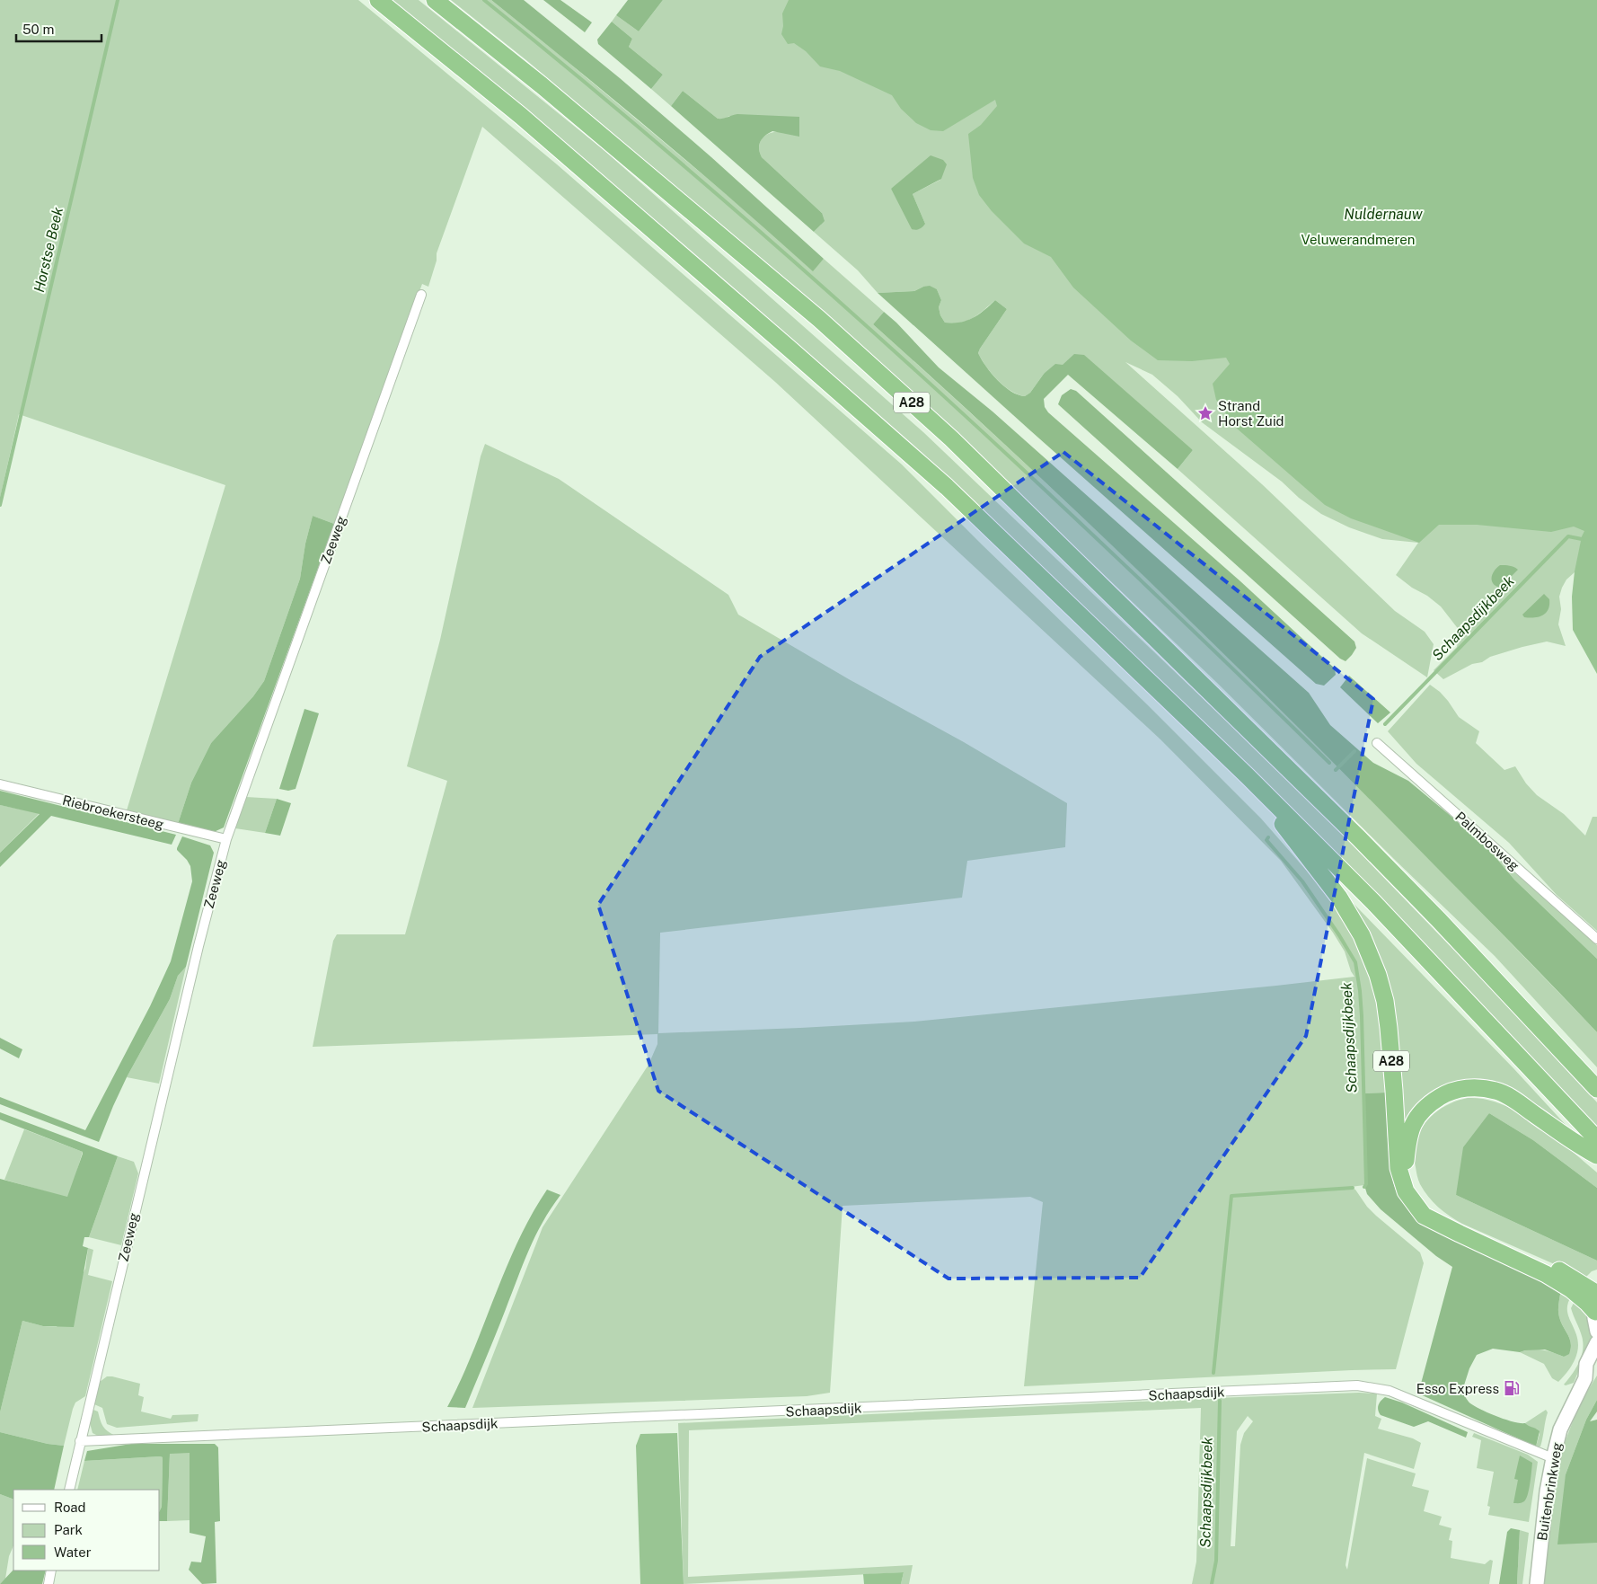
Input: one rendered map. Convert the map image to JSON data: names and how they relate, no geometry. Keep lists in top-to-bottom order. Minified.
{"streets":{"highway":["A28"],"main road":["Buitenbrinkweg"],"street":["Zeeweg","Riebroekersteeg","Palmbosweg","Schaapsdijk"]},"crossings":[["Zeeweg","Riebroekersteeg"],["Zeeweg","Schaapsdijk"],["Schaapsdijk","Buitenbrinkweg"]],"water":["Nuldernauw","Horstse Beek","Schaapsdijkbeek"],"parks":["Veluwerandmeren"],"places":{"place":["Strand Horst Zuid"],"fuel station":["Esso Express"]},"legend":["Road","Park","Water"],"scale_bar":"50 m"}
